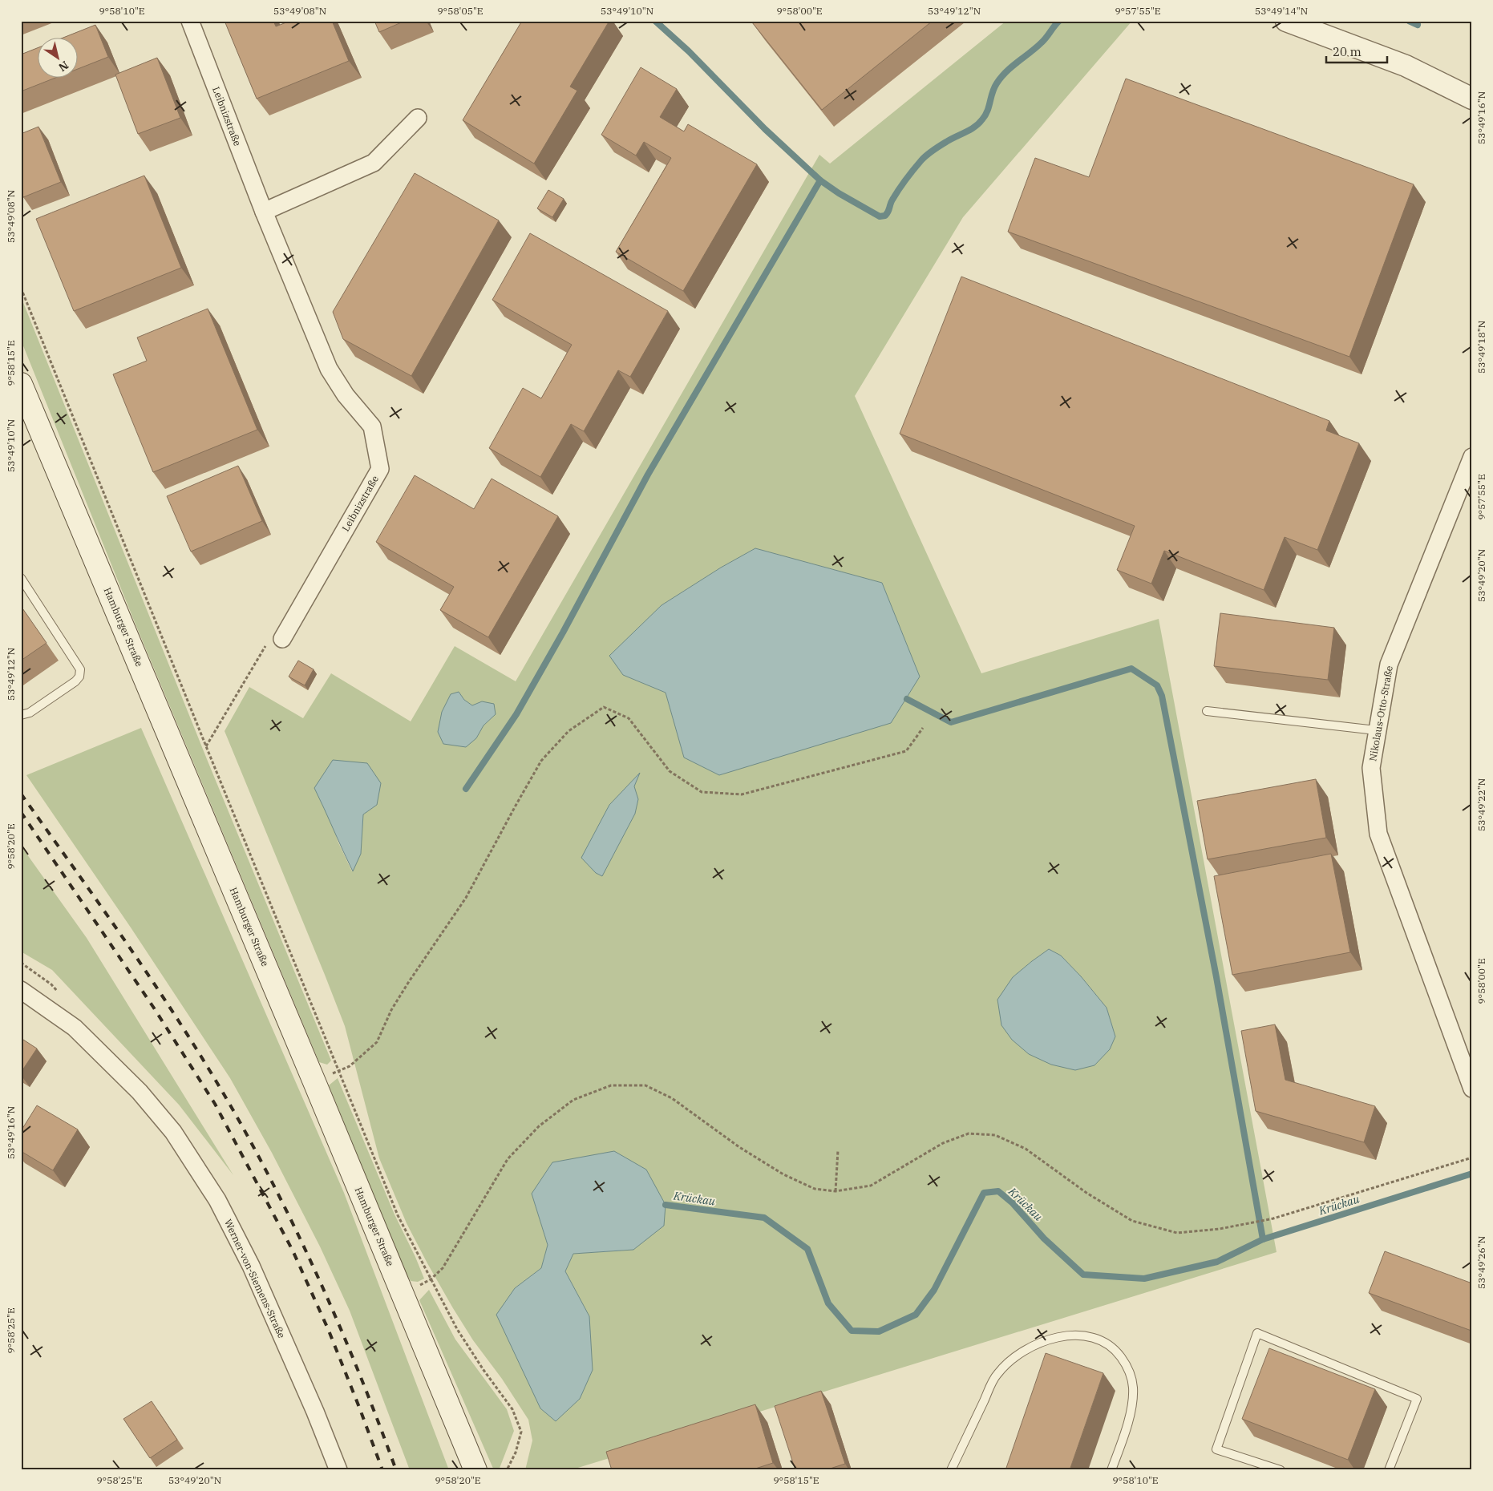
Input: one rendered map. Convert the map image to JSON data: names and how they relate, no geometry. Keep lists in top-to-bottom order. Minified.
{"streets":{"main road":["Hamburger Straße"],"street":["Leibnizstraße","Nikolaus-Otto-Straße","Werner-von-Siemens-Straße"]},"water":["Krückau"],"scale_bar":"20 m","north":"bottom right","coordinates":["9°58'10\"E","53°49'08\"N","9°58'05\"E","53°49'10\"N","9°58'00\"E","53°49'12\"N","9°57'55\"E","53°49'14\"N","53°49'16\"N","53°49'18\"N","9°58'15\"E","53°49'20\"N","53°49'22\"N","9°58'20\"E","53°49'26\"N","9°58'25\"E"]}
